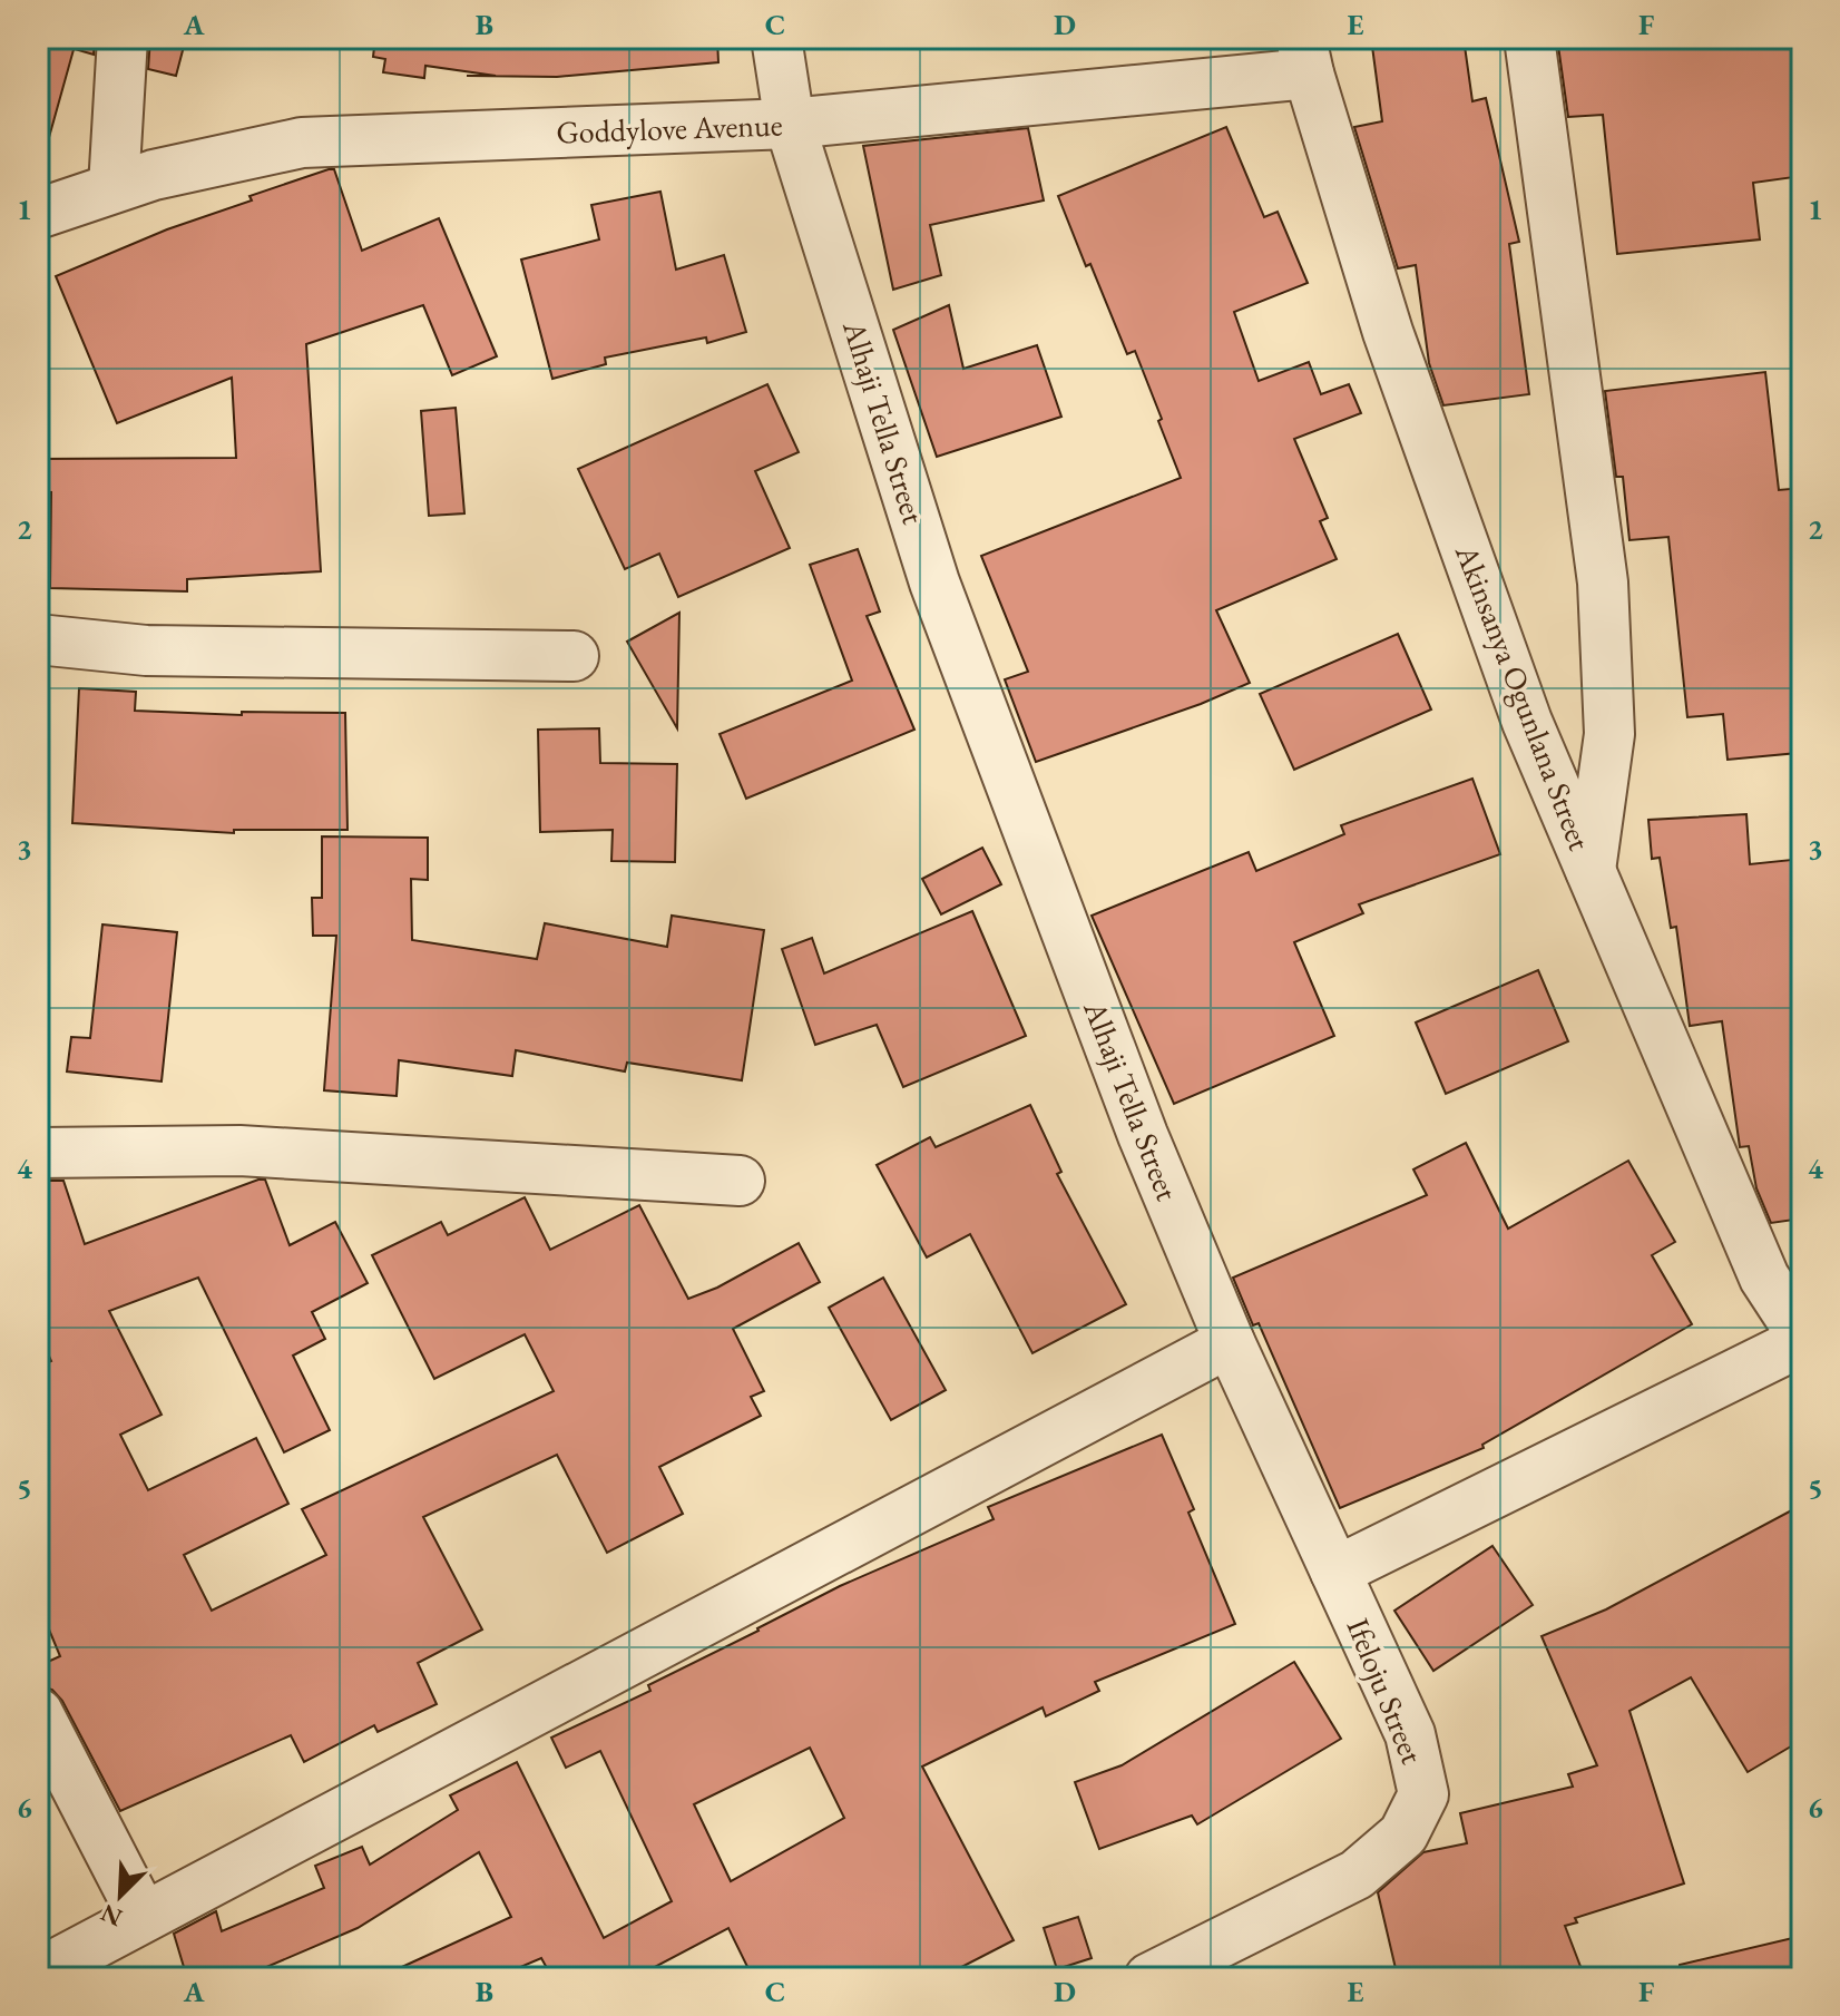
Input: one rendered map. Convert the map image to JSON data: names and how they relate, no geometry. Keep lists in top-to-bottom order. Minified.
{"streets":{"street":["Goddylove Avenue","Alhaji Tella Street","Akinsanya Ogunlana Street","Ifeloju Street"]},"crossings":[["Goddylove Avenue","Alhaji Tella Street"],["Goddylove Avenue","Akinsanya Ogunlana Street"],["Alhaji Tella Street","Ifeloju Street"]],"north":"bottom left","grid":{"columns":["A","B","C","D","E","F"],"rows":["1","2","3","4","5","6"]}}
